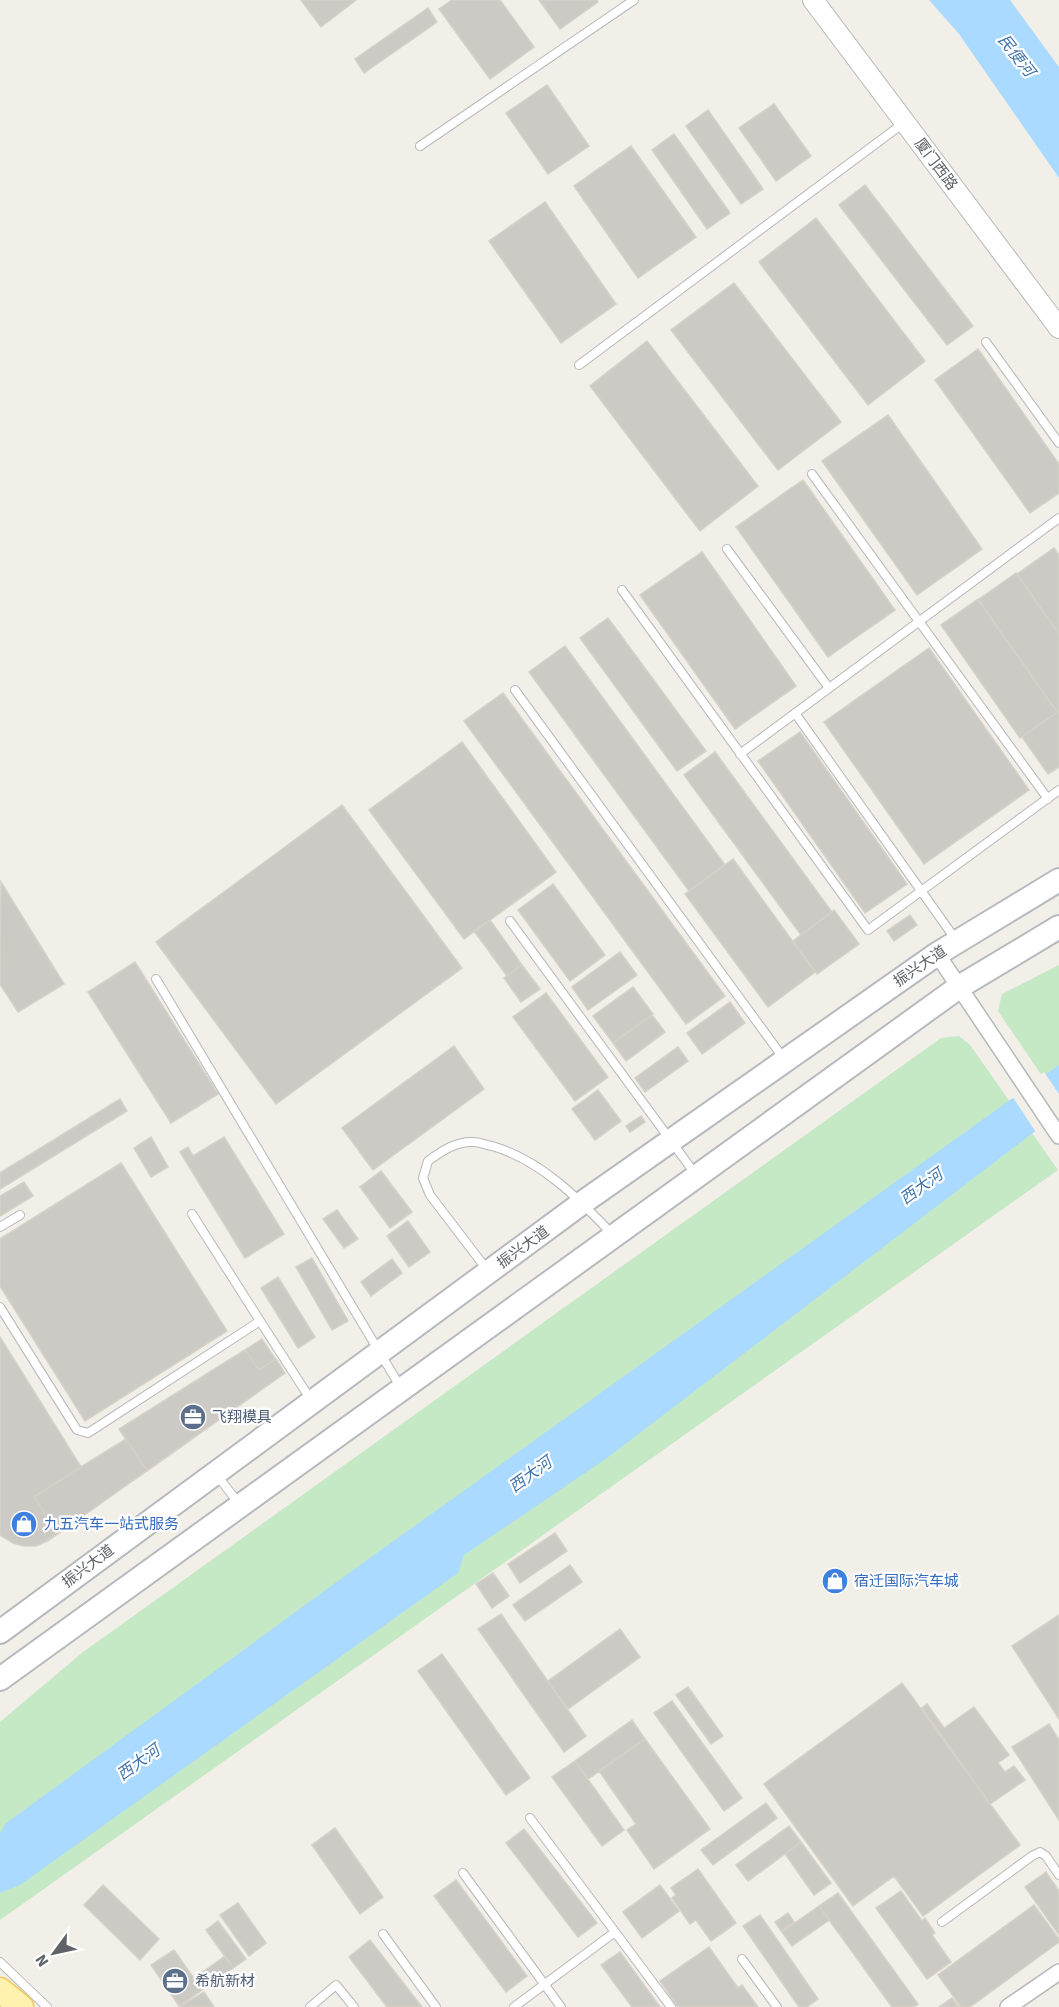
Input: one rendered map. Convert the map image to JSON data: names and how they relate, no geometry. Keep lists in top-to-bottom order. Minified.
{"streets":{"main road":["振兴大道"],"street":["厦门西路"]},"water":["民便河","西大河"],"places":{"office":["飞翔模具","希航新材"],"shop":["九五汽车一站式服务","宿迁国际汽车城"]},"north":"bottom left"}
